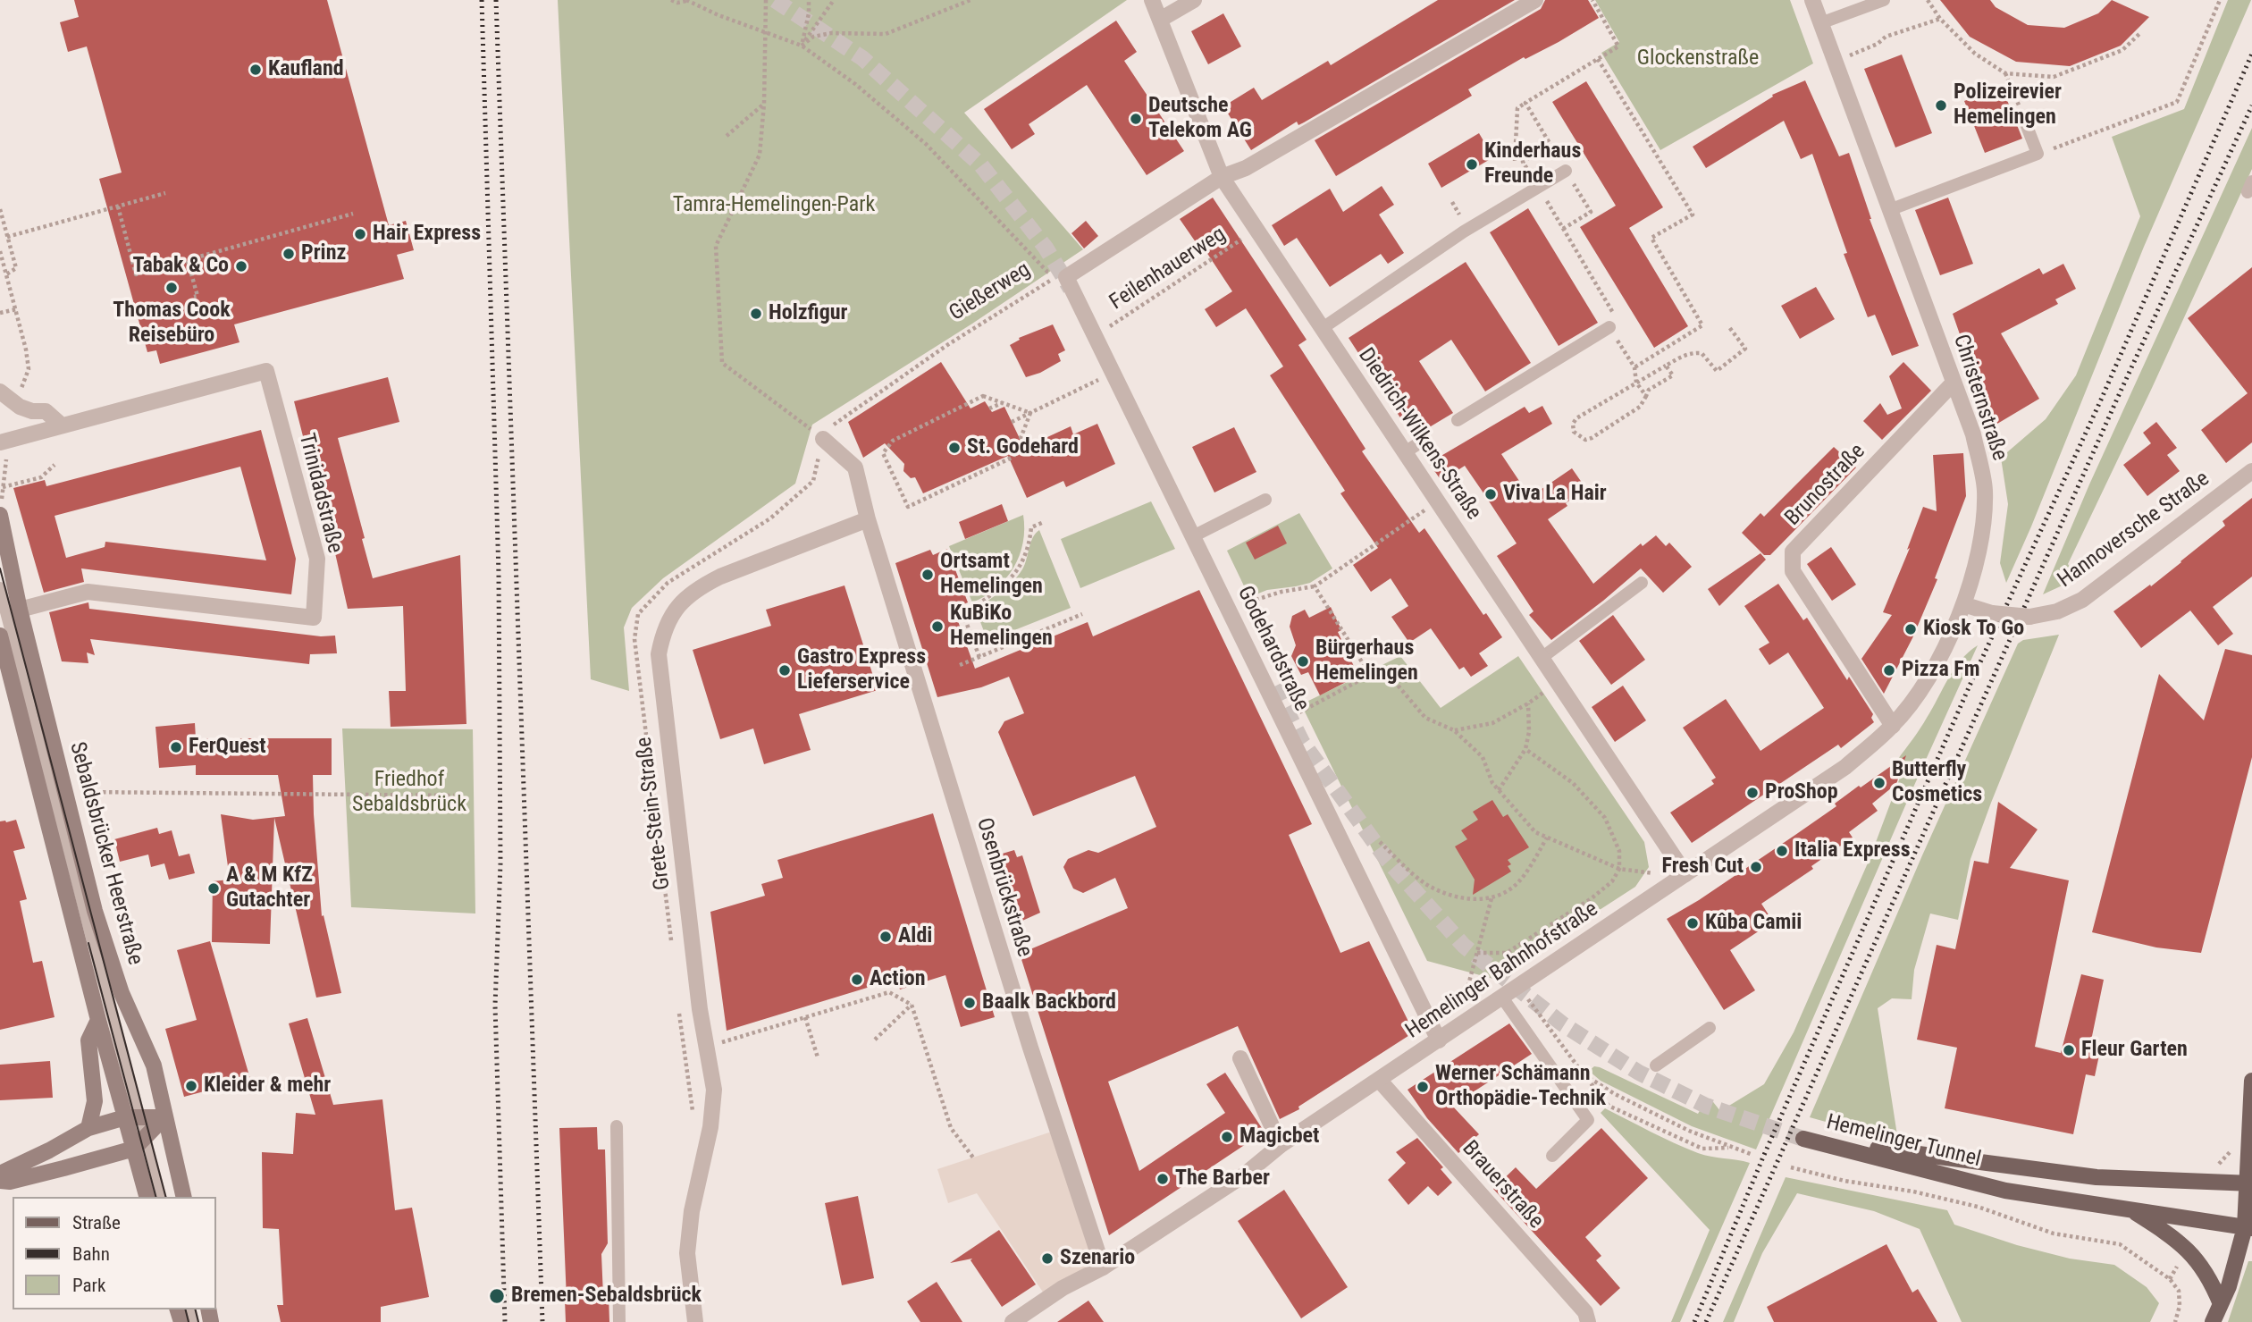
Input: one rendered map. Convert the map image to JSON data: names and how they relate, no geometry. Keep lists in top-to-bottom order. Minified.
{"streets":{"main road":["Sebaldsbrücker Heerstraße","Hemelinger Tunnel"],"street":["Gießerweg","Christernstraße","Diedrich-Wilkens-Straße","Brunostraße","Trinidadstraße","Hannoversche Straße","Godehardstraße","Grete-Stein-Straße","Osenbrückstraße","Hemelinger Bahnhofstraße","Brauerstraße"],"path":["Feilenhauerweg"]},"crossings":[["Feilenhauerweg","Diedrich-Wilkens-Straße"],["Feilenhauerweg","Godehardstraße"],["Gießerweg","Diedrich-Wilkens-Straße"],["Gießerweg","Godehardstraße"],["Christernstraße","Brunostraße"],["Christernstraße","Hannoversche Straße"],["Christernstraße","Hemelinger Bahnhofstraße"],["Diedrich-Wilkens-Straße","Hemelinger Bahnhofstraße"],["Brunostraße","Hemelinger Bahnhofstraße"],["Trinidadstraße","Sebaldsbrücker Heerstraße"],["Hannoversche Straße","Hemelinger Bahnhofstraße"],["Godehardstraße","Hemelinger Bahnhofstraße"],["Grete-Stein-Straße","Osenbrückstraße"],["Osenbrückstraße","Hemelinger Bahnhofstraße"],["Hemelinger Bahnhofstraße","Brauerstraße"]],"parks":["Glockenstraße","Tamra-Hemelingen-Park","Friedhof Sebaldsbrück"],"places":["Kaufland","Polizeirevier Hemelingen","Deutsche Telekom AG","Kinderhaus Freunde","Hair Express","Prinz","Tabak & Co","Thomas Cook Reisebüro","Holzfigur","St. Godehard","Viva La Hair","Ortsamt Hemelingen","KuBiKo Hemelingen","Kiosk To Go","Bürgerhaus Hemelingen","Gastro Express Lieferservice","Pizza Fm","FerQuest","Butterfly Cosmetics","ProShop","Italia Express","Fresh Cut","A & M KfZ Gutachter","Kûba Camii","Aldi","Action","Baalk Backbord","Fleur Garten","Kleider & mehr","Werner Schämann Orthopädie-Technik","Magicbet","The Barber","Szenario","Bremen-Sebaldsbrück"],"legend":["Straße","Bahn","Park"]}
